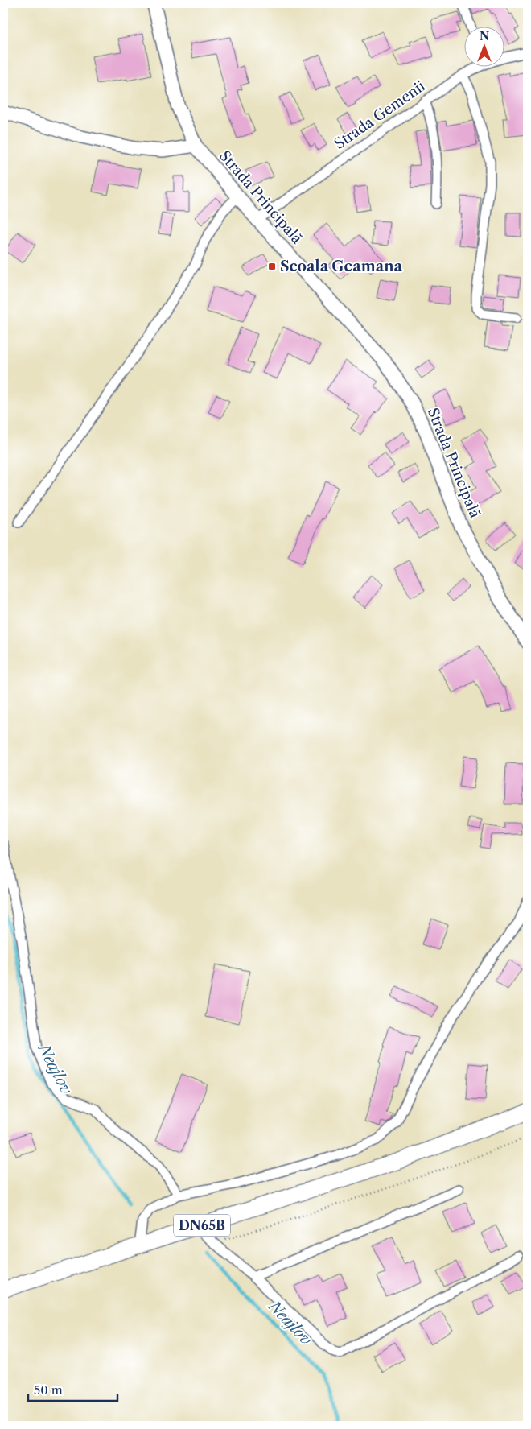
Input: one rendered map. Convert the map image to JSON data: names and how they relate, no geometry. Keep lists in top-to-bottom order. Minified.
{"streets":{"main road":["Strada Principală","DN65B"],"street":["Strada Gemenii"]},"crossings":[["Strada Gemenii","Strada Principală"]],"water":["Neajlov"],"places":{"transit":["Scoala Geamana"]},"scale_bar":"50 m","north":"top"}
